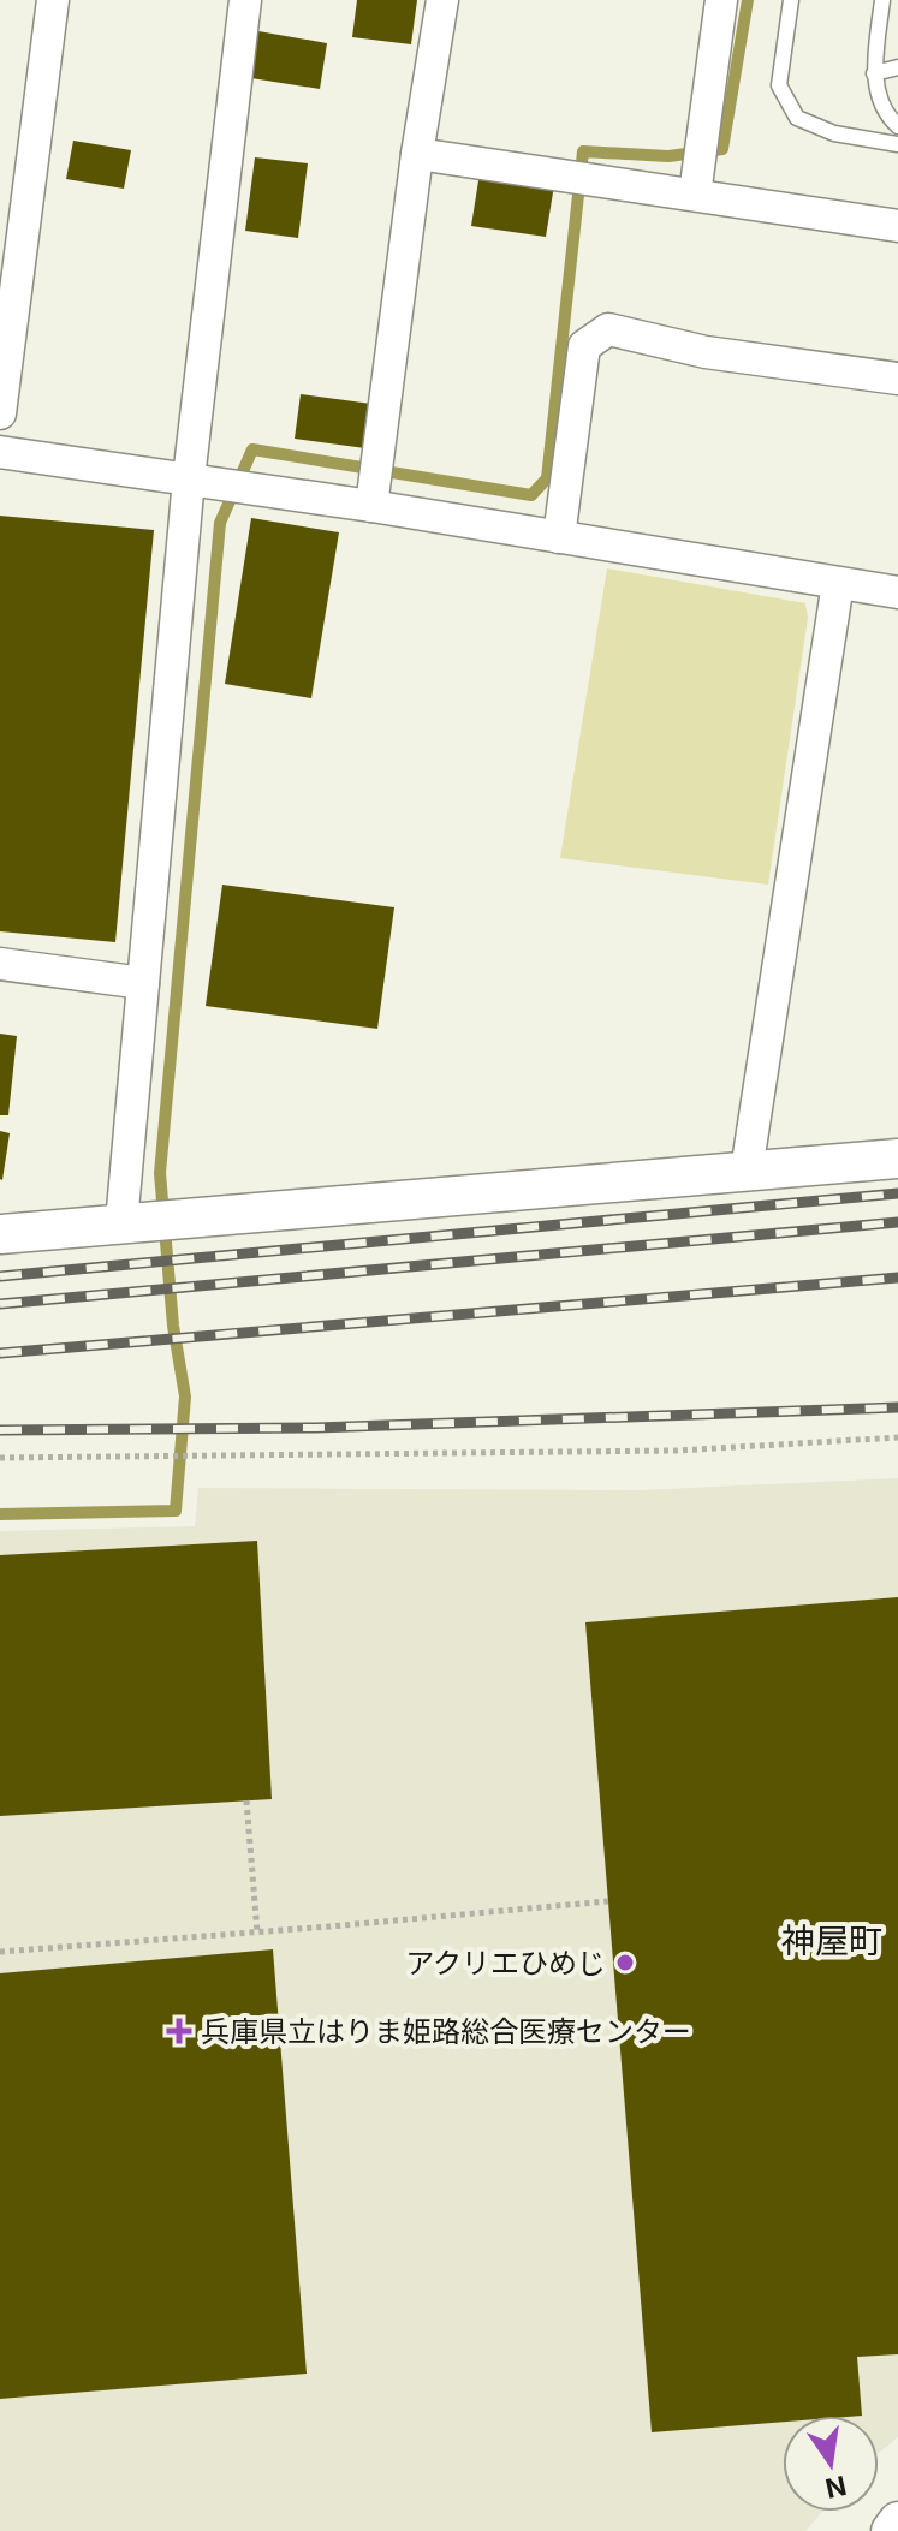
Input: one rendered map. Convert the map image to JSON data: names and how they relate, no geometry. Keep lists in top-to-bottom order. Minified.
{"districts":["神屋町"],"places":{"other":["アクリエひめじ"],"health":["兵庫県立はりま姫路総合医療センター"]},"north":"bottom"}
